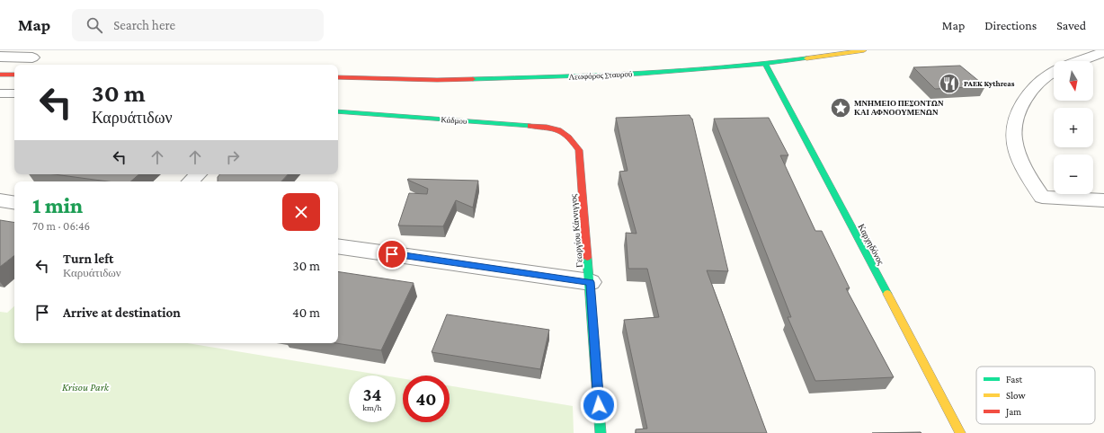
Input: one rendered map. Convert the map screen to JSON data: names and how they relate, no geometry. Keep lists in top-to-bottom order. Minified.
{"streets":{"street":["Λεωφόρος Σταυρού","Κάδμου","Γεωργίου Κάννιγγος","Καρχηδόνος"]},"crossings":[["Λεωφόρος Σταυρού","Καρχηδόνος"],["Κάδμου","Γεωργίου Κάννιγγος"]],"parks":["Krisou Park"],"places":{"restaurant":["PAEK Kythreas"],"place":["ΜΝΗΜΕΙΟ ΠΕΣΟΝΤΩΝ ΚΑΙ ΑΦΝΟΟΥΜΕΝΩΝ"]},"legend":["Fast","Slow","Jam"],"north":"bottom","page":{"header":"Map","search":"Search here","nav":["Map","Directions","Saved"],"map_buttons":["+","−"],"turn":["30 m","Καρυάτιδων"],"heading":["1 min","70 m · 06:46"],"list":[{"name":"Turn left","note":"Καρυάτιδων","value":"30 m"},{"name":"Arrive at destination","value":"40 m"}],"speed":"34 km/h","limit":"40"}}
